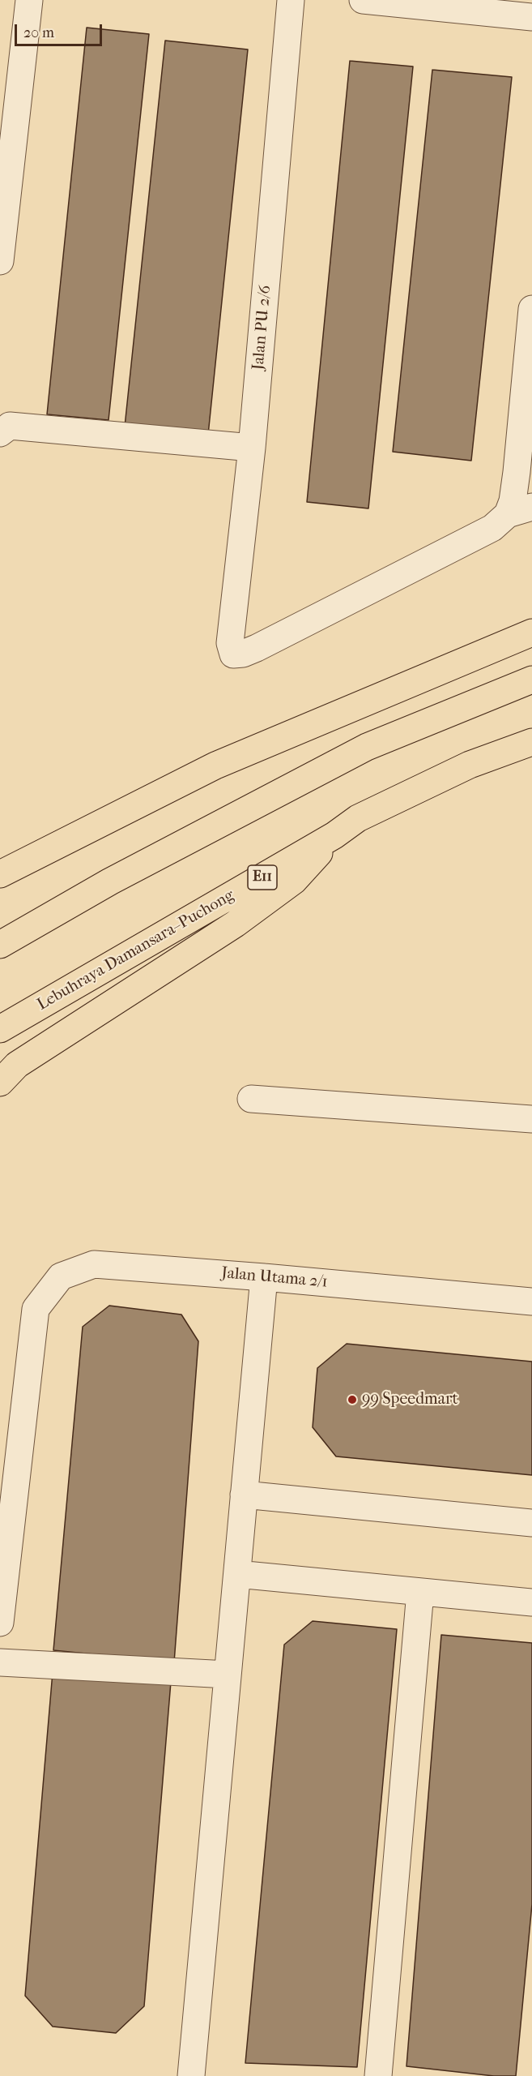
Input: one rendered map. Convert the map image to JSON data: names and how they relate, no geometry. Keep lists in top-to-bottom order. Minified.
{"streets":{"highway":["E11","Lebuhraya Damansara–Puchong"],"street":["Jalan PU 2/6","Jalan Utama 2/1"]},"places":["99 Speedmart"],"scale_bar":"20 m"}
